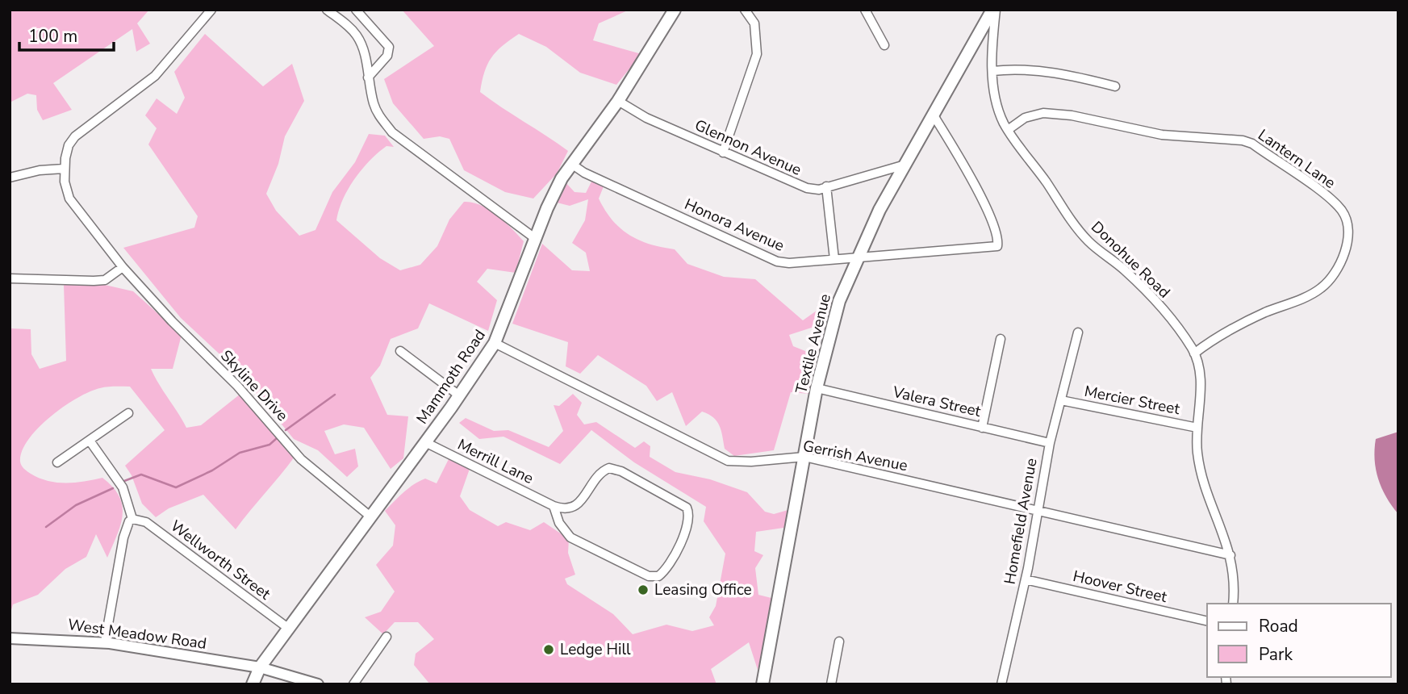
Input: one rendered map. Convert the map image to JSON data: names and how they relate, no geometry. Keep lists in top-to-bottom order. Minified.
{"streets":{"main road":["Textile Avenue","Mammoth Road"],"street":["Glennon Avenue","Lantern Lane","Honora Avenue","Donohue Road","Skyline Drive","Mercier Street","Valera Street","Gerrish Avenue","Merrill Lane","Homefield Avenue","Wellworth Street","Hoover Street","West Meadow Road"]},"crossings":[["Glennon Avenue","Textile Avenue"],["Glennon Avenue","Mammoth Road"],["Lantern Lane","Donohue Road"],["Honora Avenue","Textile Avenue"],["Honora Avenue","Mammoth Road"],["Donohue Road","Textile Avenue"],["Donohue Road","Mercier Street"],["Donohue Road","Gerrish Avenue"],["Textile Avenue","Valera Street"],["Textile Avenue","Gerrish Avenue"],["Mammoth Road","Skyline Drive"],["Mammoth Road","Gerrish Avenue"],["Mammoth Road","Merrill Lane"],["Mammoth Road","Wellworth Street"],["Mammoth Road","West Meadow Road"],["Mercier Street","Homefield Avenue"],["Valera Street","Homefield Avenue"],["Gerrish Avenue","Homefield Avenue"],["Homefield Avenue","Hoover Street"]],"places":["Leasing Office","Ledge Hill"],"legend":["Road","Park"],"scale_bar":"100 m"}
